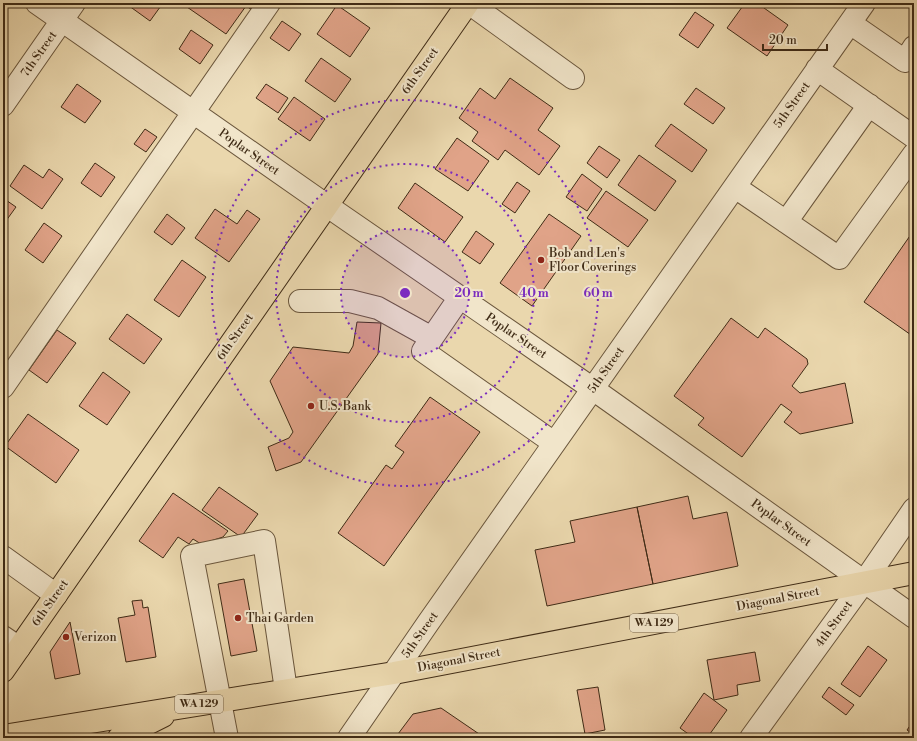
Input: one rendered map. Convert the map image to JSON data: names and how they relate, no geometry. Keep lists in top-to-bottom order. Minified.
{"streets":{"main road":["6th Street","Diagonal Street","WA 129"],"street":["7th Street","5th Street","Poplar Street","4th Street"]},"crossings":[["7th Street","Poplar Street"],["6th Street","Poplar Street"],["5th Street","Poplar Street"],["5th Street","Diagonal Street"],["Poplar Street","Diagonal Street"],["Poplar Street","4th Street"],["Diagonal Street","WA 129"],["Diagonal Street","4th Street"]],"places":["Bob and Len's Floor Coverings","U.S. Bank","Thai Garden","Verizon"],"scale_bar":"20 m","rings":["20 m","40 m","60 m"]}
